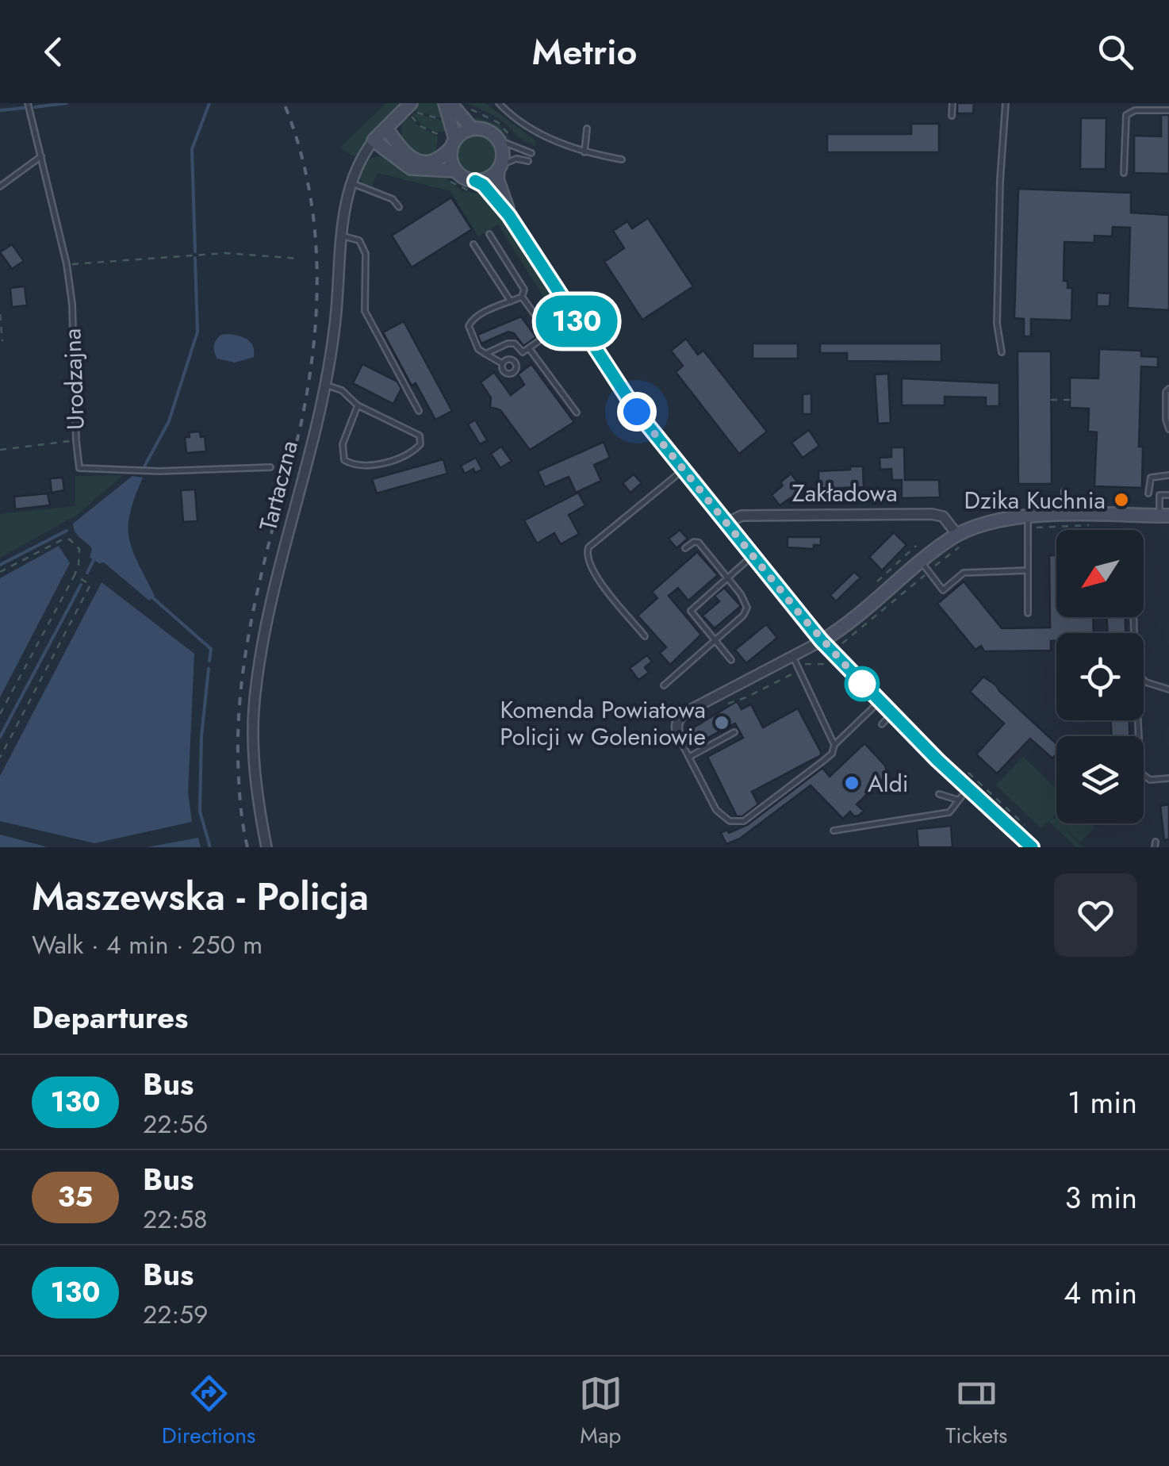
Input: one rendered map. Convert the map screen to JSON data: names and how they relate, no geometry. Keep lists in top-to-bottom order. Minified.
{"streets":{"street":["Tartaczna","Zakładowa"],"lane":["Urodzajna"]},"places":["Dzika Kuchnia","Komenda Powiatowa Policji w Goleniowie","Aldi"],"lines":["bus line 130"],"north":"bottom left","page":{"header":"Metrio","on_map":"130","heading":[["Maszewska - Policja","Walk · 4 min · 250 m"],"Departures"],"list":[{"mark":"130","name":"Bus","note":"22:56","value":"1 min"},{"mark":"35","name":"Bus","note":"22:58","value":"3 min"},{"mark":"130","name":"Bus","note":"22:59","value":"4 min"}],"tabs":["Directions","Map","Tickets"]}}
